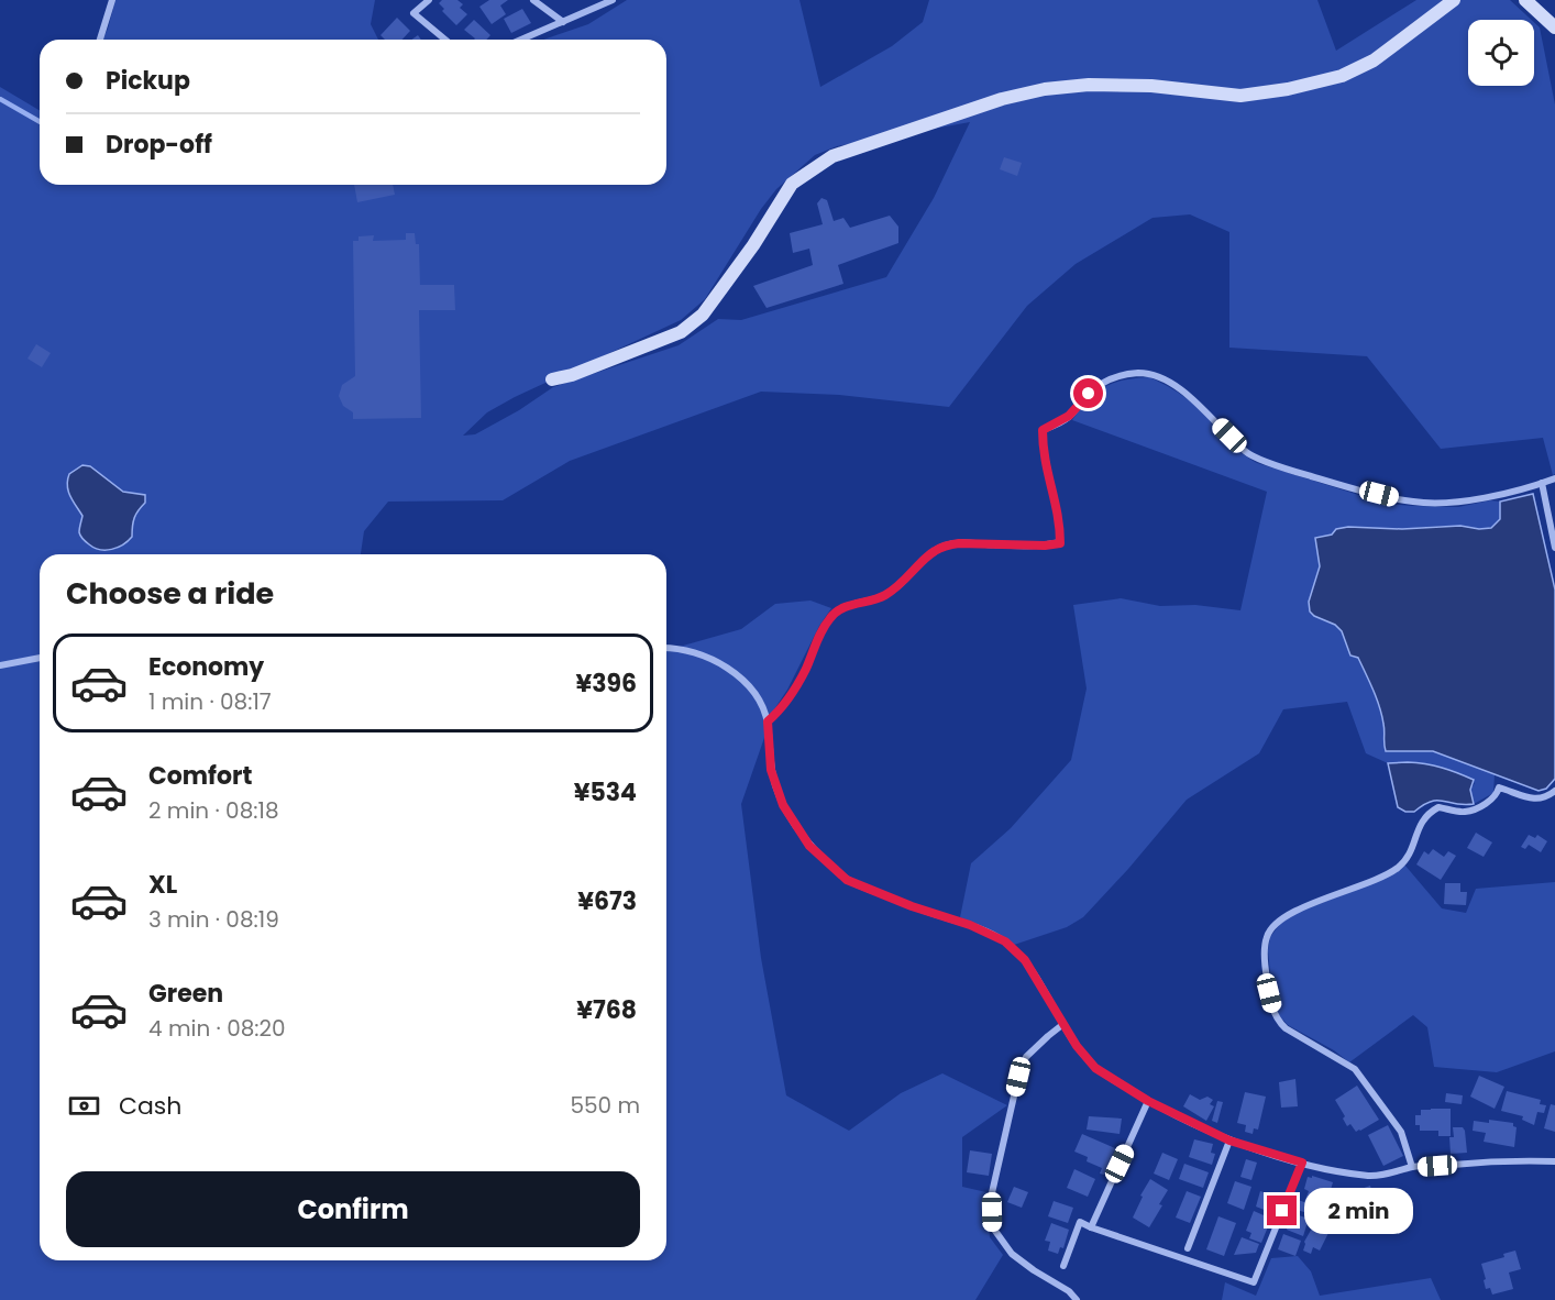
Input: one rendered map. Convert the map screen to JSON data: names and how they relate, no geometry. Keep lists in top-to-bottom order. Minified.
{"page":{"banner":["Pickup","Drop-off"],"heading":"Choose a ride","list":[{"name":"Economy","note":"1 min · 08:17","value":"¥396"},{"name":"Comfort","note":"2 min · 08:18","value":"¥534"},{"name":"XL","note":"3 min · 08:19","value":"¥673"},{"name":"Green","note":"4 min · 08:20","value":"¥768"}],"pay":["Cash","550 m"],"buttons":"Confirm","bubble":"2 min"}}
